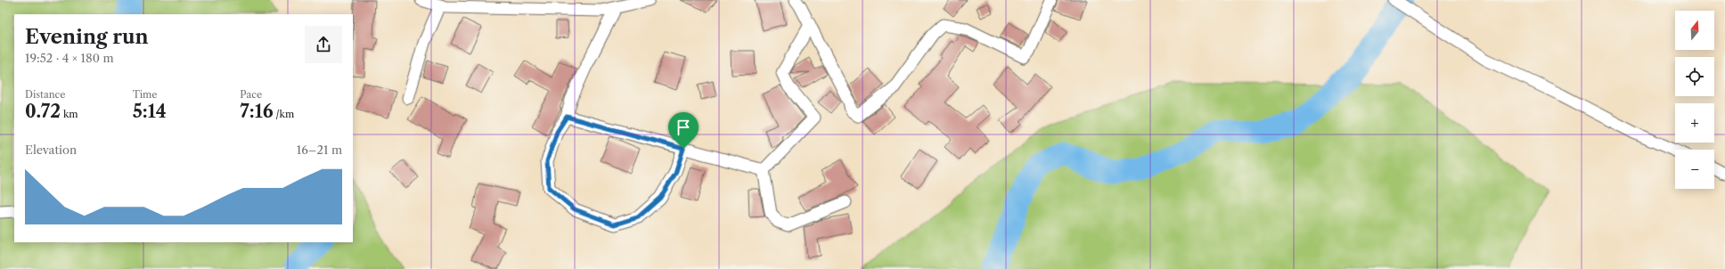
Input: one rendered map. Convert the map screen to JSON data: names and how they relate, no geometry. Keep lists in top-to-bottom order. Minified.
{"north":"top","page":{"map_buttons":["+","−"],"heading":["Evening run","19:52 · 4 × 180 m"],"stats":[["Distance","0.72 km"],["Time","5:14"],["Pace","7:16 /km"]],"chart":["Elevation","16–21 m"]}}
